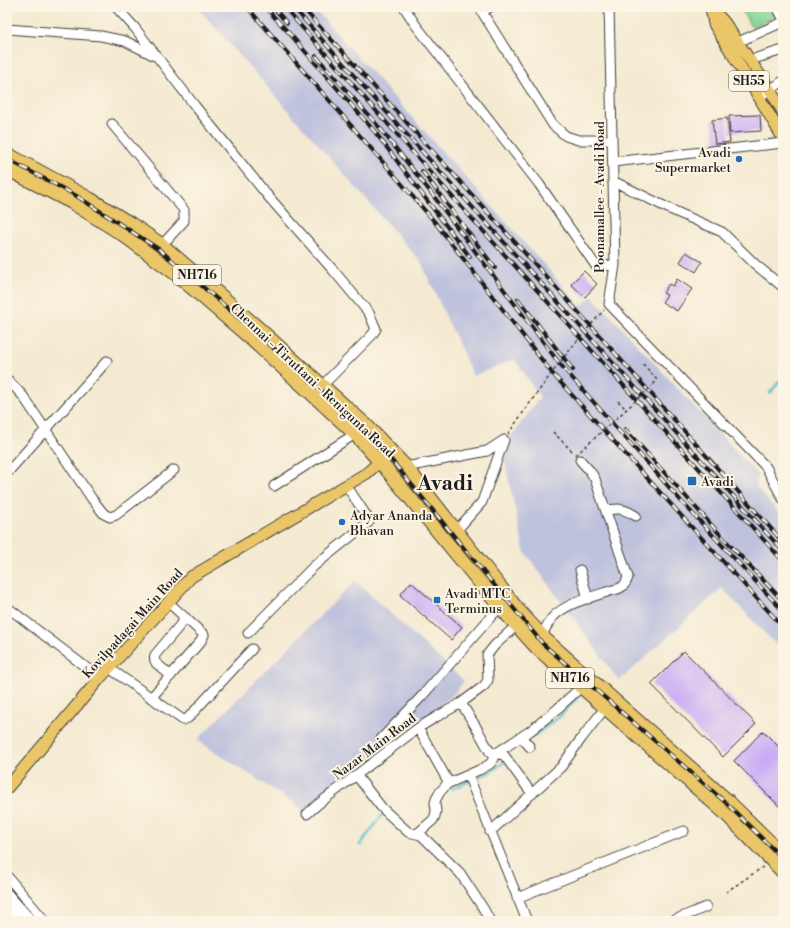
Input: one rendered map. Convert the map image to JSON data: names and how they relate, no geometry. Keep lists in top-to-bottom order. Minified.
{"streets":{"highway":["NH716","Chennai - Tiruttani - Renigunta Road"],"main road":["SH55","Kovilpadagai Main Road"],"street":["Poonamallee - Avadi Road","Nazar Main Road"]},"crossings":[["Chennai - Tiruttani - Renigunta Road","Kovilpadagai Main Road"],["Chennai - Tiruttani - Renigunta Road","Nazar Main Road"]],"districts":["Avadi"],"places":{"other":["Avadi Supermarket","Adyar Ananda Bhavan"],"transit":["Avadi","Avadi MTC Terminus"]}}
